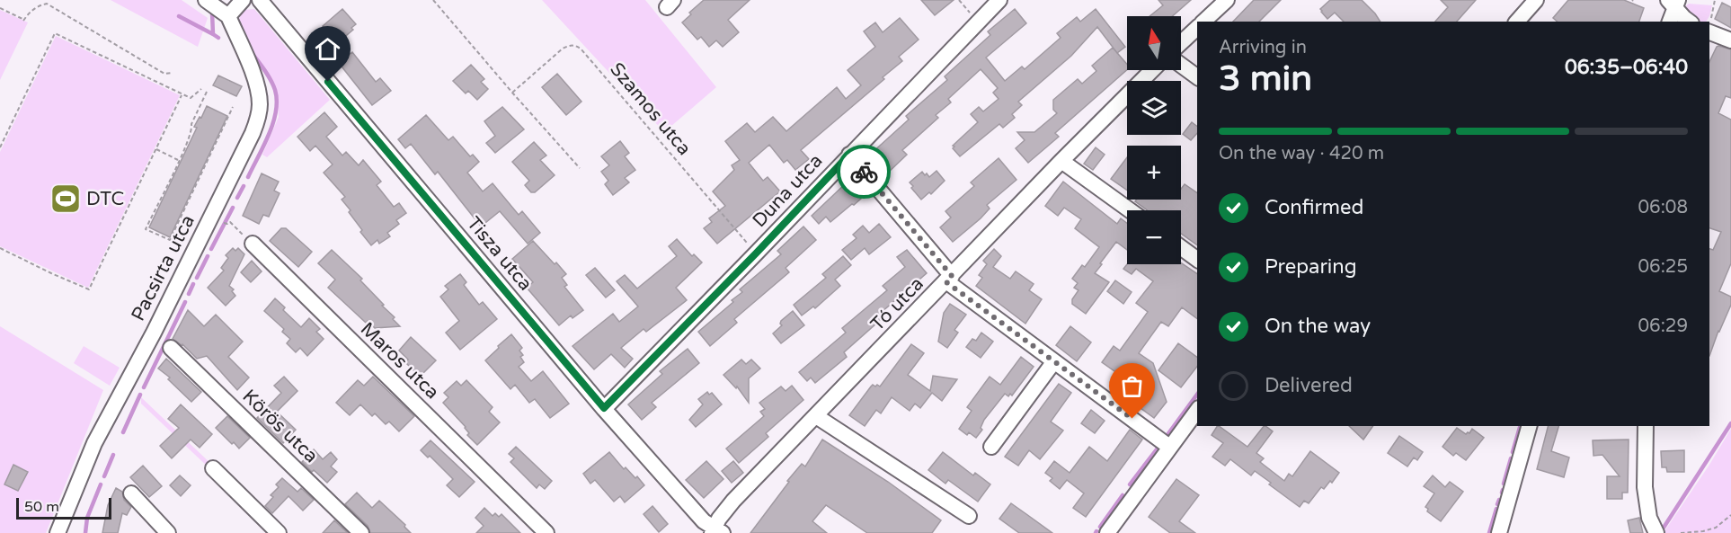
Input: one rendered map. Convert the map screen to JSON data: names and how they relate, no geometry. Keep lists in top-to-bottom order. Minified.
{"streets":{"street":["Duna utca","Tisza utca","Pacsirta utca","Tó utca","Maros utca","Körös utca"],"path":["Szamos utca"]},"crossings":[["Szamos utca","Duna utca"],["Duna utca","Tisza utca"],["Tisza utca","Tó utca"]],"places":{"sports":["DTC"]},"scale_bar":"50 m","north":"top","page":{"map_buttons":["+","−"],"heading":["3 min","Arriving in","06:35–06:40"],"bar":"On the way · 420 m","list":[["Confirmed","06:08"],["Preparing","06:25"],["On the way","06:29"],"Delivered"],"scale":"50 m"}}
